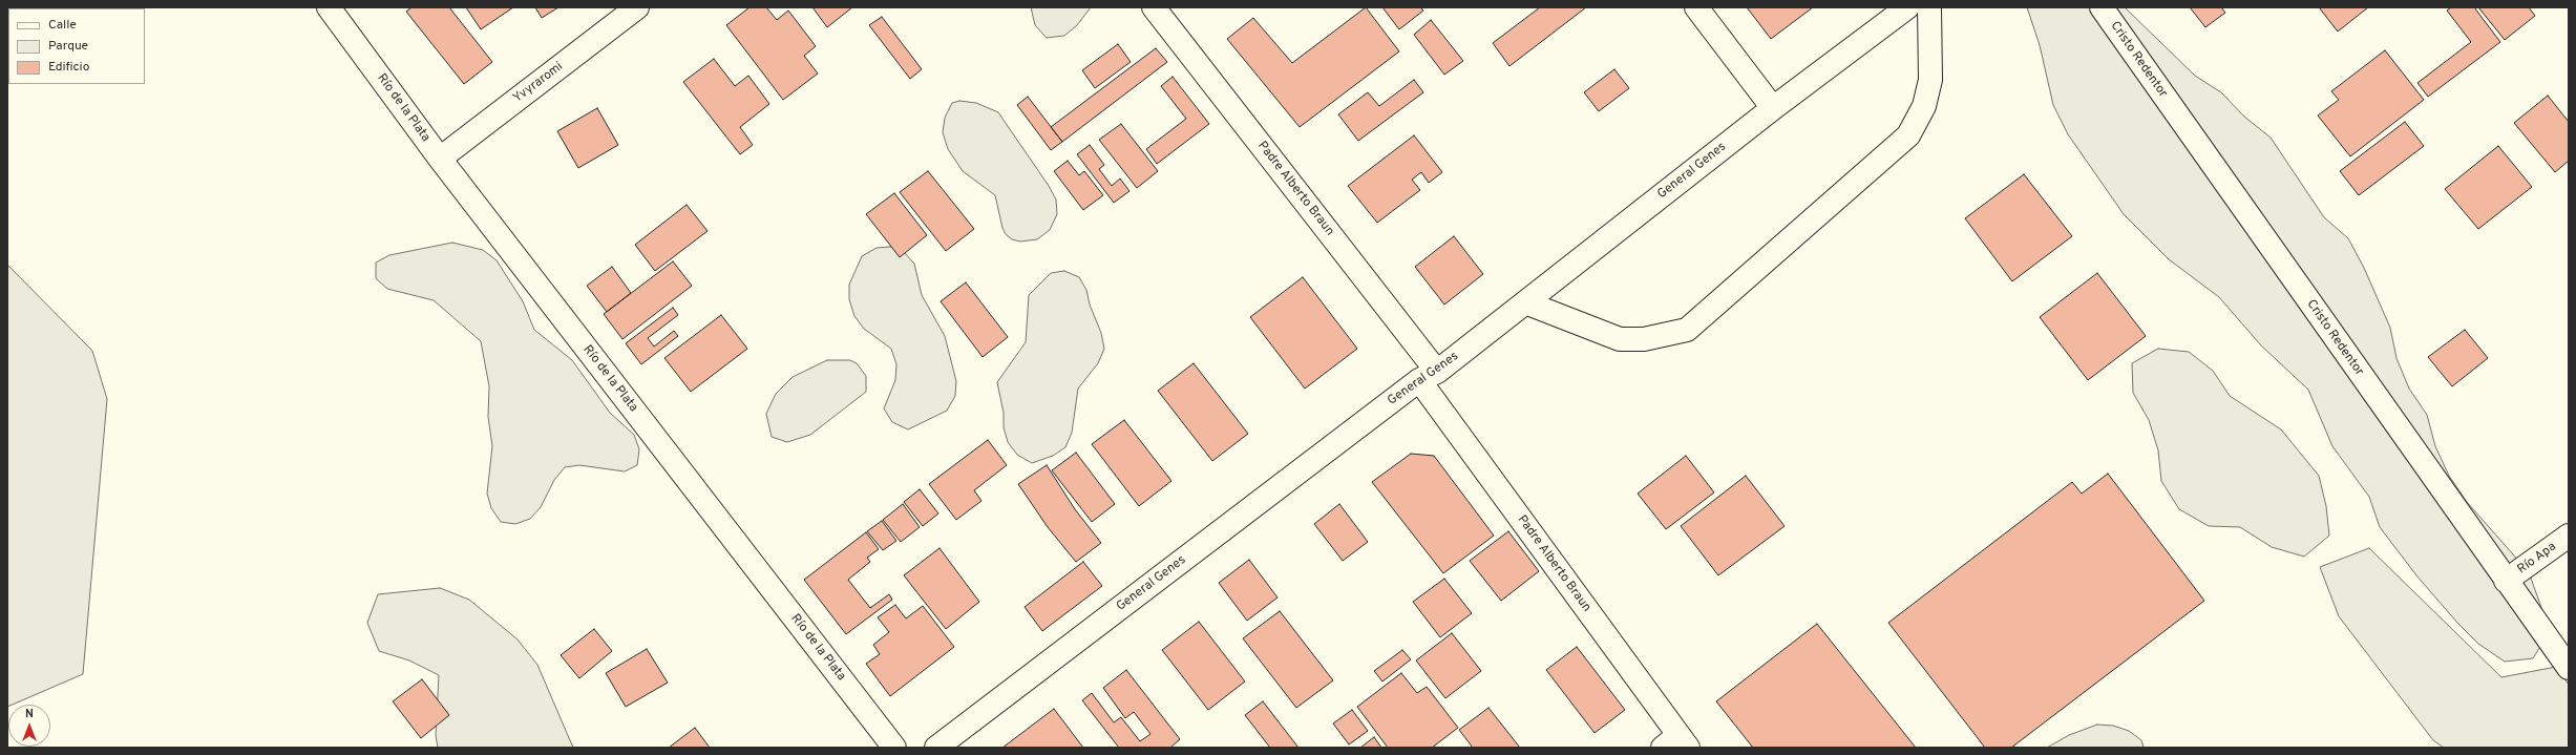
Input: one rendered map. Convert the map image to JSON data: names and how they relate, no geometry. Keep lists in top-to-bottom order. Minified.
{"streets":{"street":["Cristo Redentor","Yvyraromi","Río de la Plata","General Genes","Padre Alberto Braun","Río Apa"]},"crossings":[["Cristo Redentor","Río Apa"],["Yvyraromi","Río de la Plata"],["General Genes","Padre Alberto Braun"]],"legend":["Calle","Parque","Edificio"],"north":"top"}
